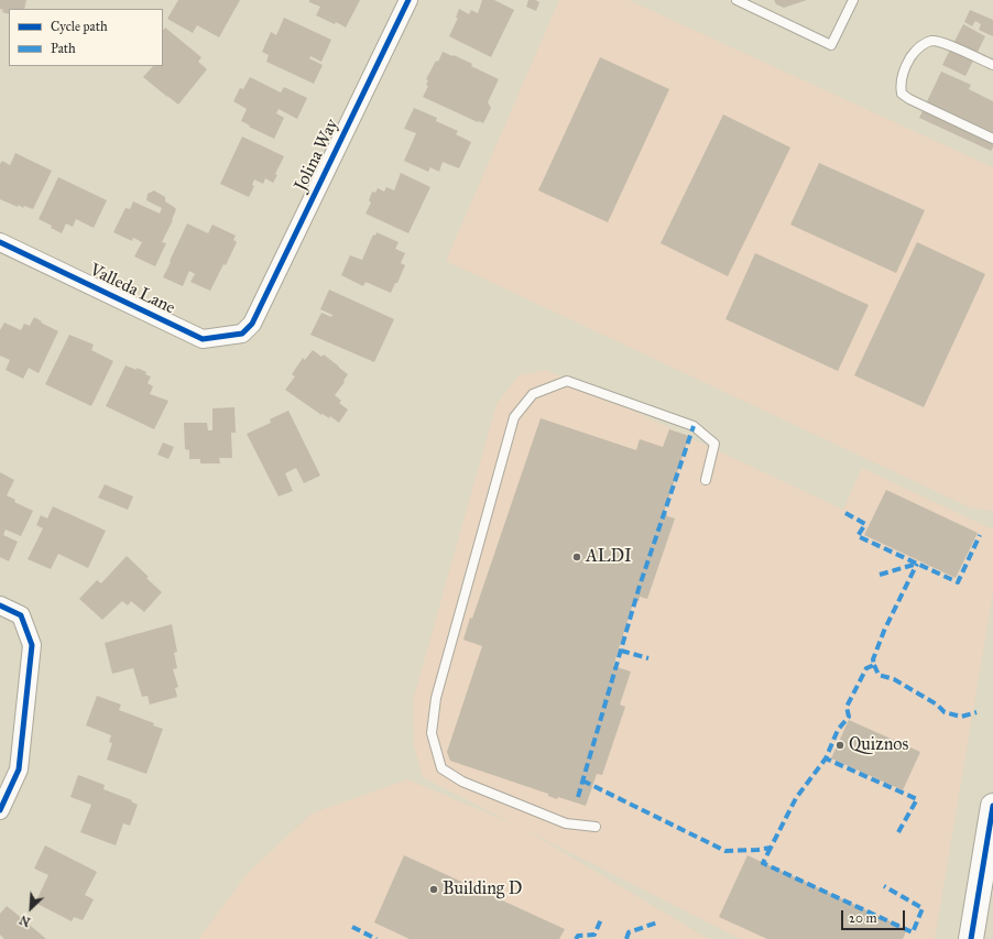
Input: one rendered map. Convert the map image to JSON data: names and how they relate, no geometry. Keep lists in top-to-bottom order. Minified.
{"streets":{"street":["Jolina Way","Valleda Lane"]},"crossings":[["Jolina Way","Valleda Lane"]],"places":["ALDI","Quiznos","Building D"],"legend":["Cycle path","Path"],"scale_bar":"20 m","north":"bottom left"}
